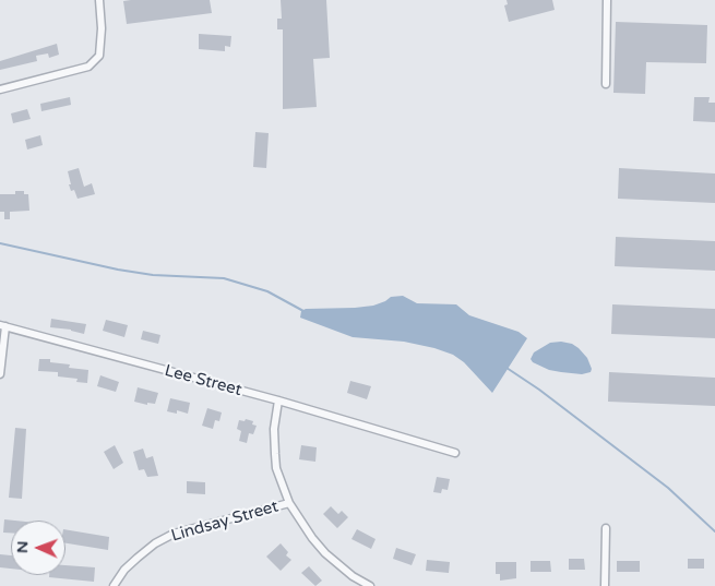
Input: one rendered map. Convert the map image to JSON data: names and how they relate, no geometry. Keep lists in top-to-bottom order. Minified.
{"streets":{"street":["Lee Street","Lindsay Street"]},"north":"left"}
